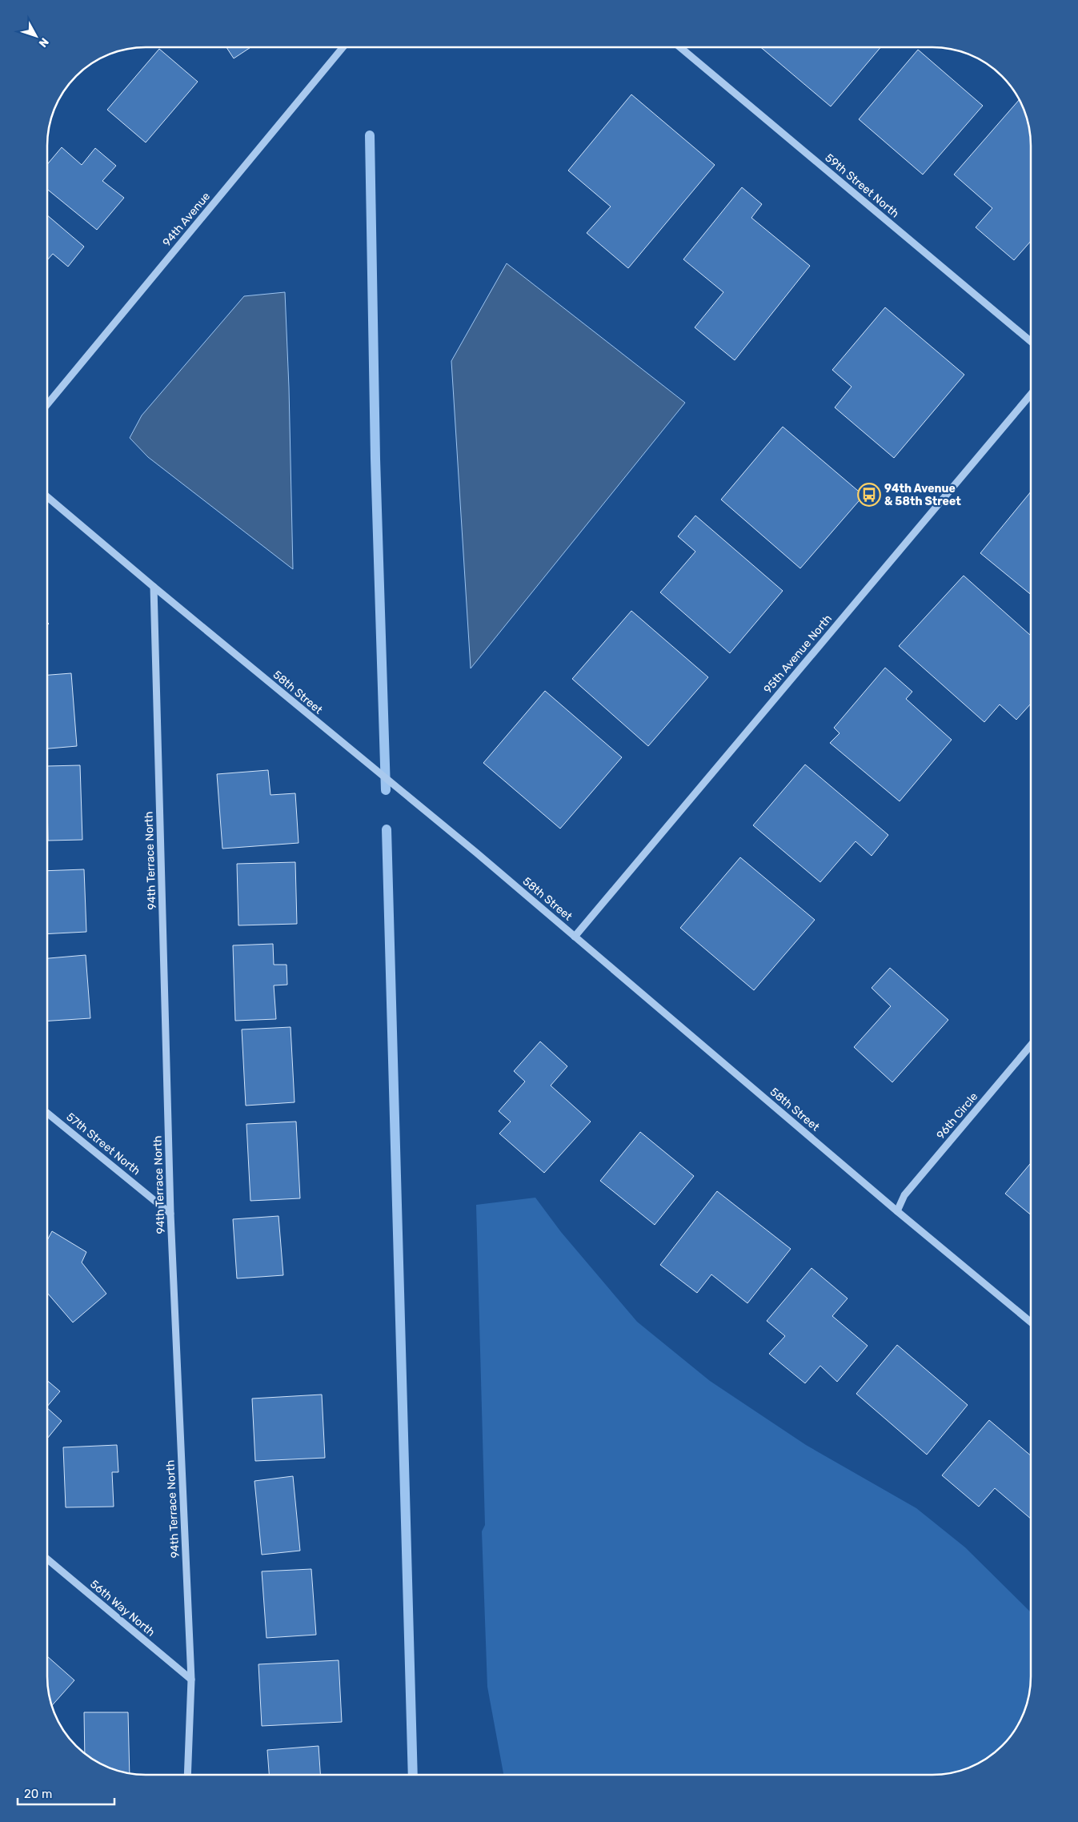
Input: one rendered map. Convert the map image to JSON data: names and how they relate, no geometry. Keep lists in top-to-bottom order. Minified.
{"streets":{"street":["59th Street North","94th Avenue","95th Avenue North","58th Street","94th Terrace North","96th Circle","57th Street North","56th Way North"]},"crossings":[["95th Avenue North","58th Street"],["58th Street","94th Terrace North"],["58th Street","96th Circle"],["94th Terrace North","57th Street North"],["94th Terrace North","56th Way North"]],"places":{"bus stop":["94th Avenue & 58th Street"]},"scale_bar":"20 m","north":"bottom right"}
